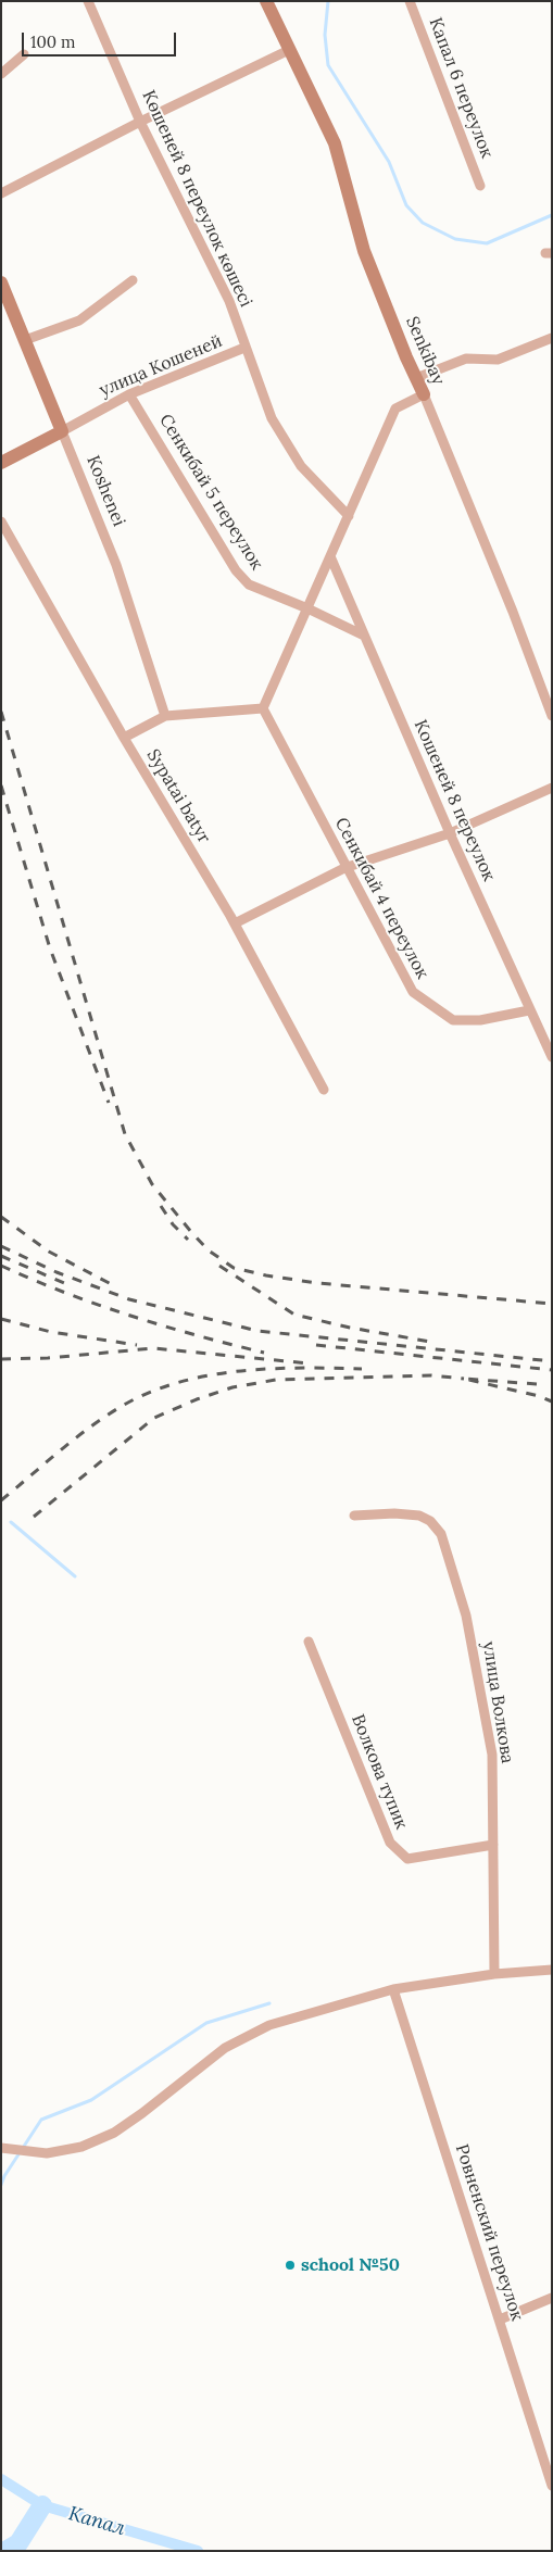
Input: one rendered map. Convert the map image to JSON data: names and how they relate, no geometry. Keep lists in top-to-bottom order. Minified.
{"streets":{"street":["Капал 6 переулок","Көшеней 8 переулок көшесі","Senkibay","улица Кошеней","Koshenei","Сенкибай 5 переулок","Sypatai batyr","Кошеней 8 переулок","Сенкибай 4 переулок","улица Волкова","Волкова тупик","Ровненский переулок"]},"crossings":[["Көшеней 8 переулок көшесі","улица Кошеней"],["улица Кошеней","Koshenei"],["улица Кошеней","Сенкибай 5 переулок"],["Сенкибай 5 переулок","Кошеней 8 переулок"],["Кошеней 8 переулок","Сенкибай 4 переулок"],["улица Волкова","Волкова тупик"]],"water":["Капал"],"places":["school №50"],"scale_bar":"100 m"}
